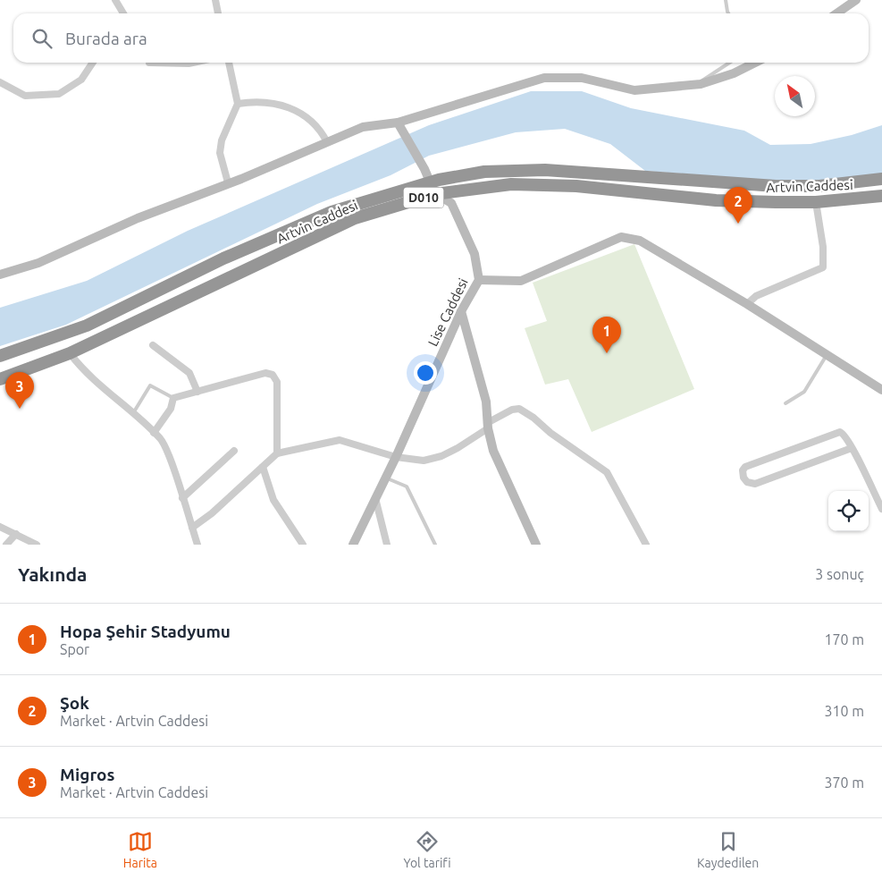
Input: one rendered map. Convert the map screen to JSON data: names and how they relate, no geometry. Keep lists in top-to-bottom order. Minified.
{"streets":{"highway":["Artvin Caddesi","D010"],"street":["Lise Caddesi"]},"crossings":[["Artvin Caddesi","Lise Caddesi"]],"north":"top left","page":{"search":"Burada ara","pins":["2","1","3"],"heading":["Yakında","3 sonuç"],"list":[{"mark":"1","name":"Hopa Şehir Stadyumu","note":"Spor","value":"170 m"},{"mark":"2","name":"Şok","note":"Market · Artvin Caddesi","value":"310 m"},{"mark":"3","name":"Migros","note":"Market · Artvin Caddesi","value":"370 m"}],"nav":["Harita","Yol tarifi","Kaydedilen"]}}
